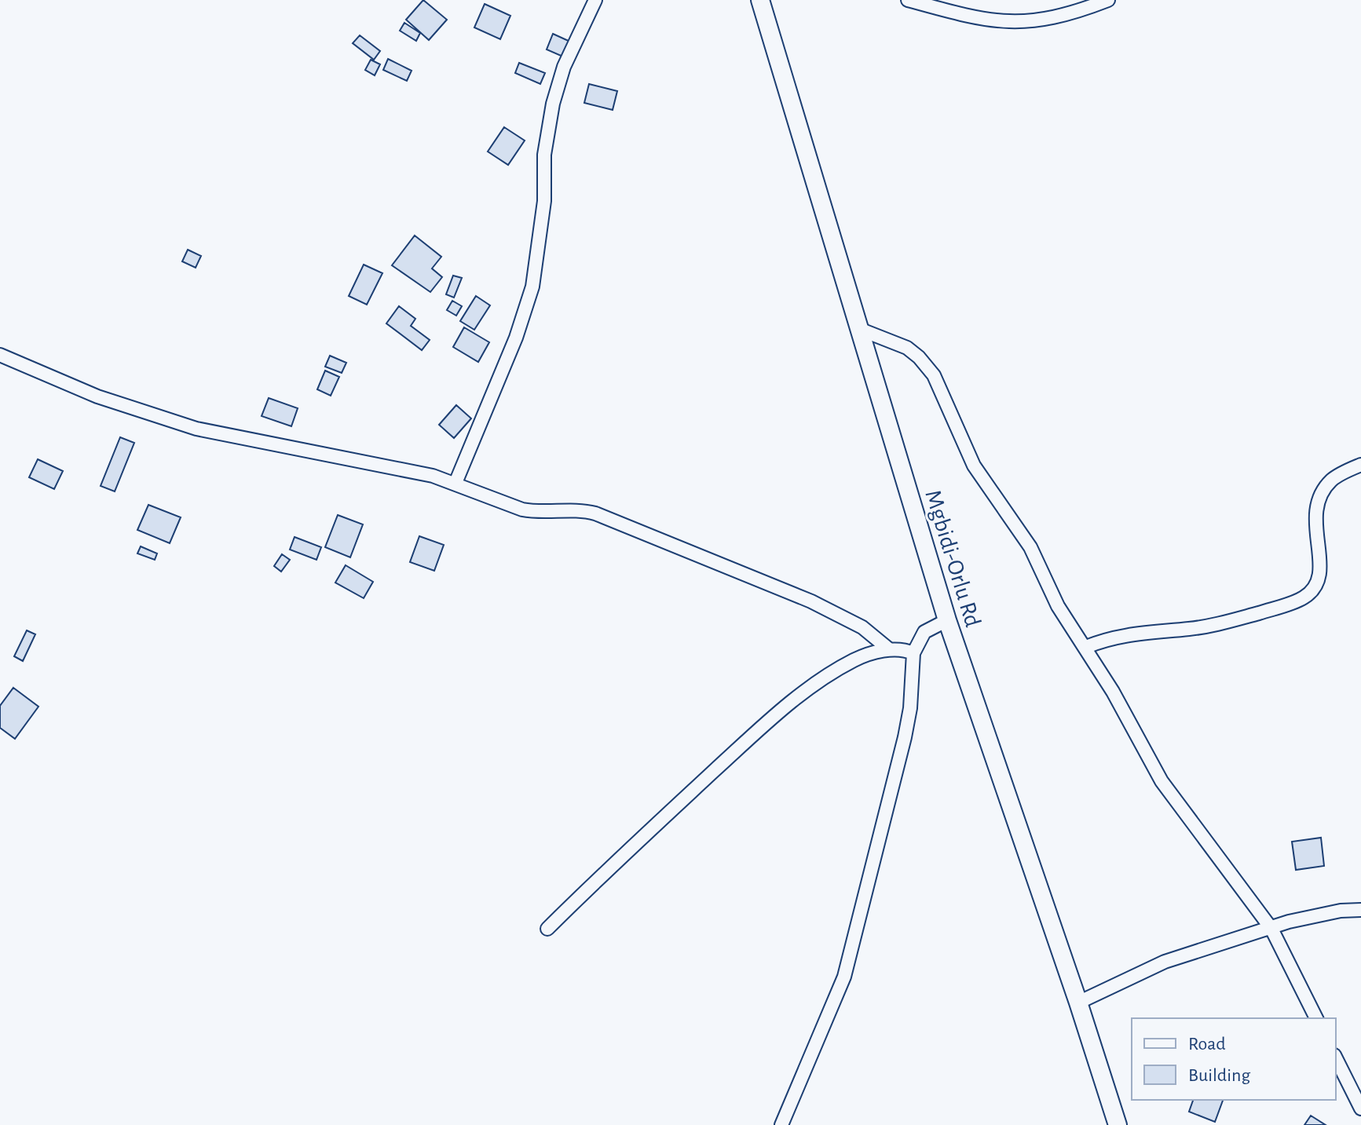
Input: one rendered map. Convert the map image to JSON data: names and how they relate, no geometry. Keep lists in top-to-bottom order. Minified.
{"streets":{"main road":["Mgbidi-Orlu Rd"]},"legend":["Road","Building"]}
